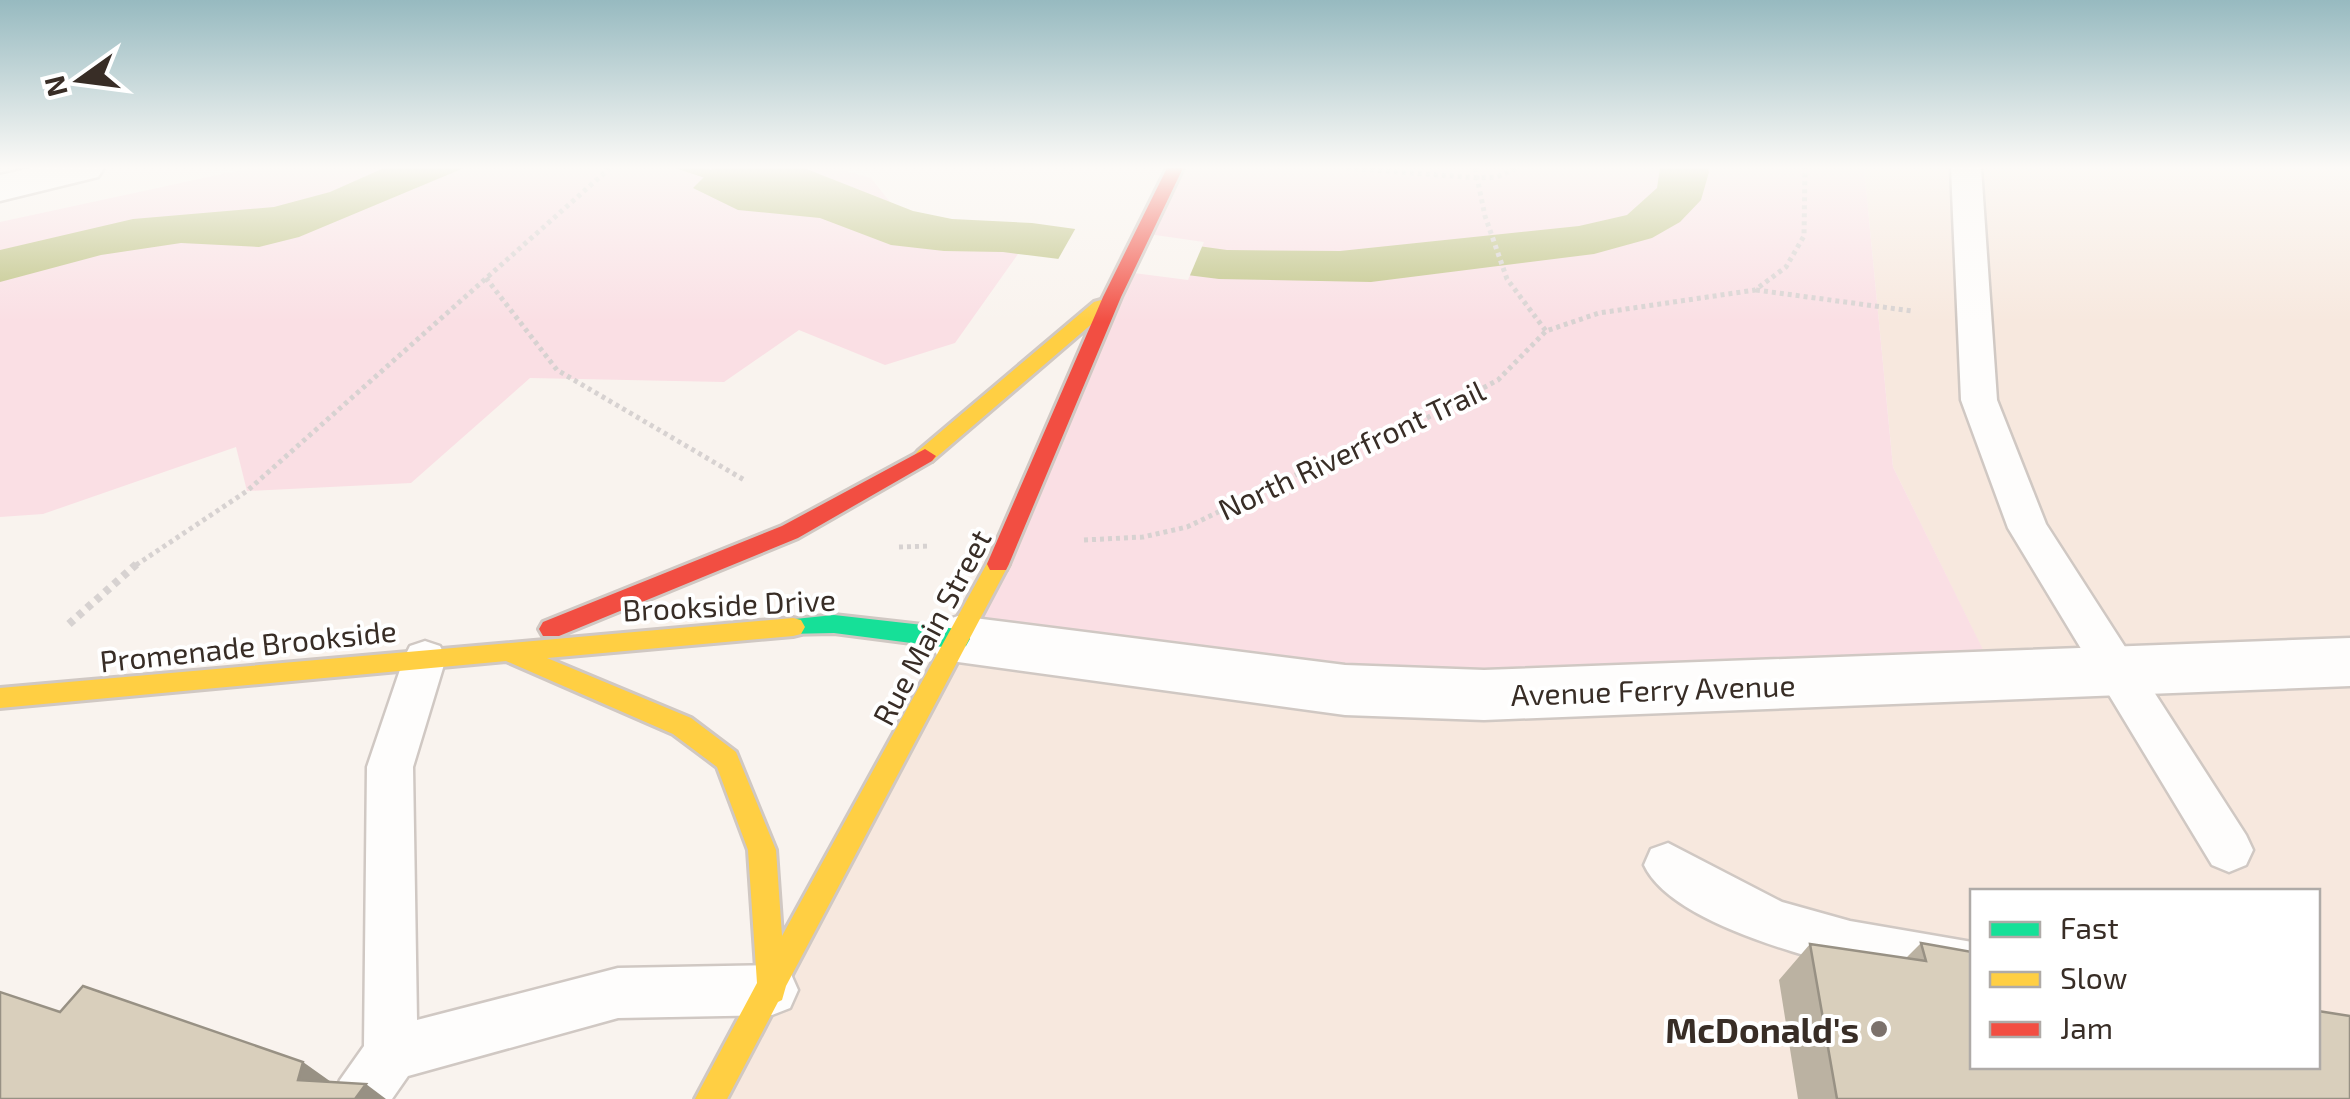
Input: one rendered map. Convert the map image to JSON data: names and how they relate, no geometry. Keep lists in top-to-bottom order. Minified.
{"streets":{"main road":["Brookside Drive","Rue Main Street","Promenade Brookside"],"street":["Avenue Ferry Avenue"],"path":["North Riverfront Trail"]},"crossings":[["Brookside Drive","Rue Main Street"],["Brookside Drive","Promenade Brookside"],["Brookside Drive","Avenue Ferry Avenue"],["Rue Main Street","Avenue Ferry Avenue"]],"places":["McDonald's"],"legend":["Fast","Slow","Jam"],"north":"left"}
